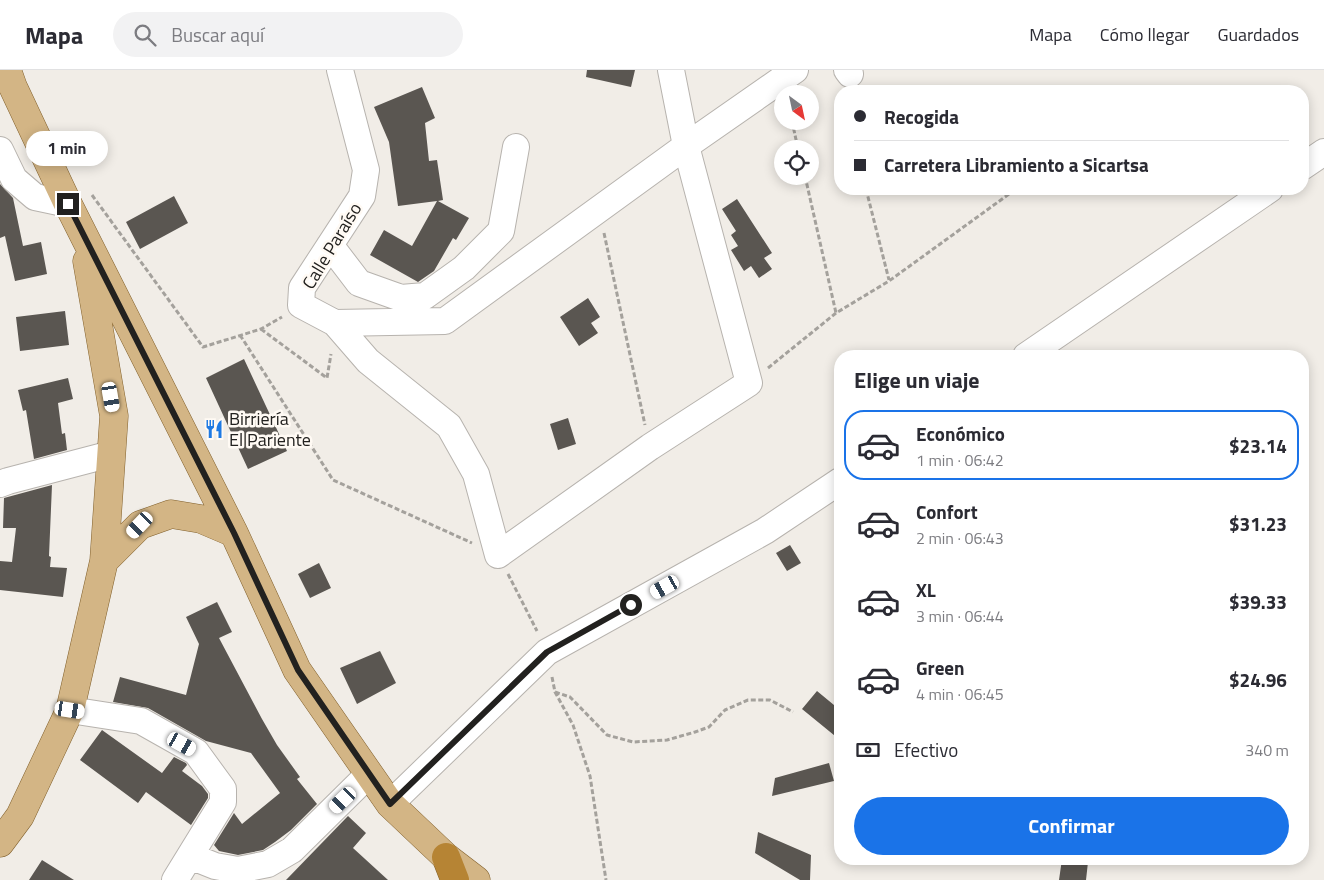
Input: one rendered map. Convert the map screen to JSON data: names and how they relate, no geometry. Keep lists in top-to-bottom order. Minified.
{"streets":{"street":["Calle Paraíso"]},"places":{"restaurant":["Birriería El Pariente"]},"north":"bottom right","page":{"header":"Mapa","search":"Buscar aquí","nav":["Mapa","Cómo llegar","Guardados"],"banner":["Recogida","Carretera Libramiento a Sicartsa"],"bubble":"1 min","heading":"Elige un viaje","list":[{"name":"Económico","note":"1 min · 06:42","value":"$23.14"},{"name":"Confort","note":"2 min · 06:43","value":"$31.23"},{"name":"XL","note":"3 min · 06:44","value":"$39.33"},{"name":"Green","note":"4 min · 06:45","value":"$24.96"}],"pay":["Efectivo","340 m"],"buttons":"Confirmar"}}
